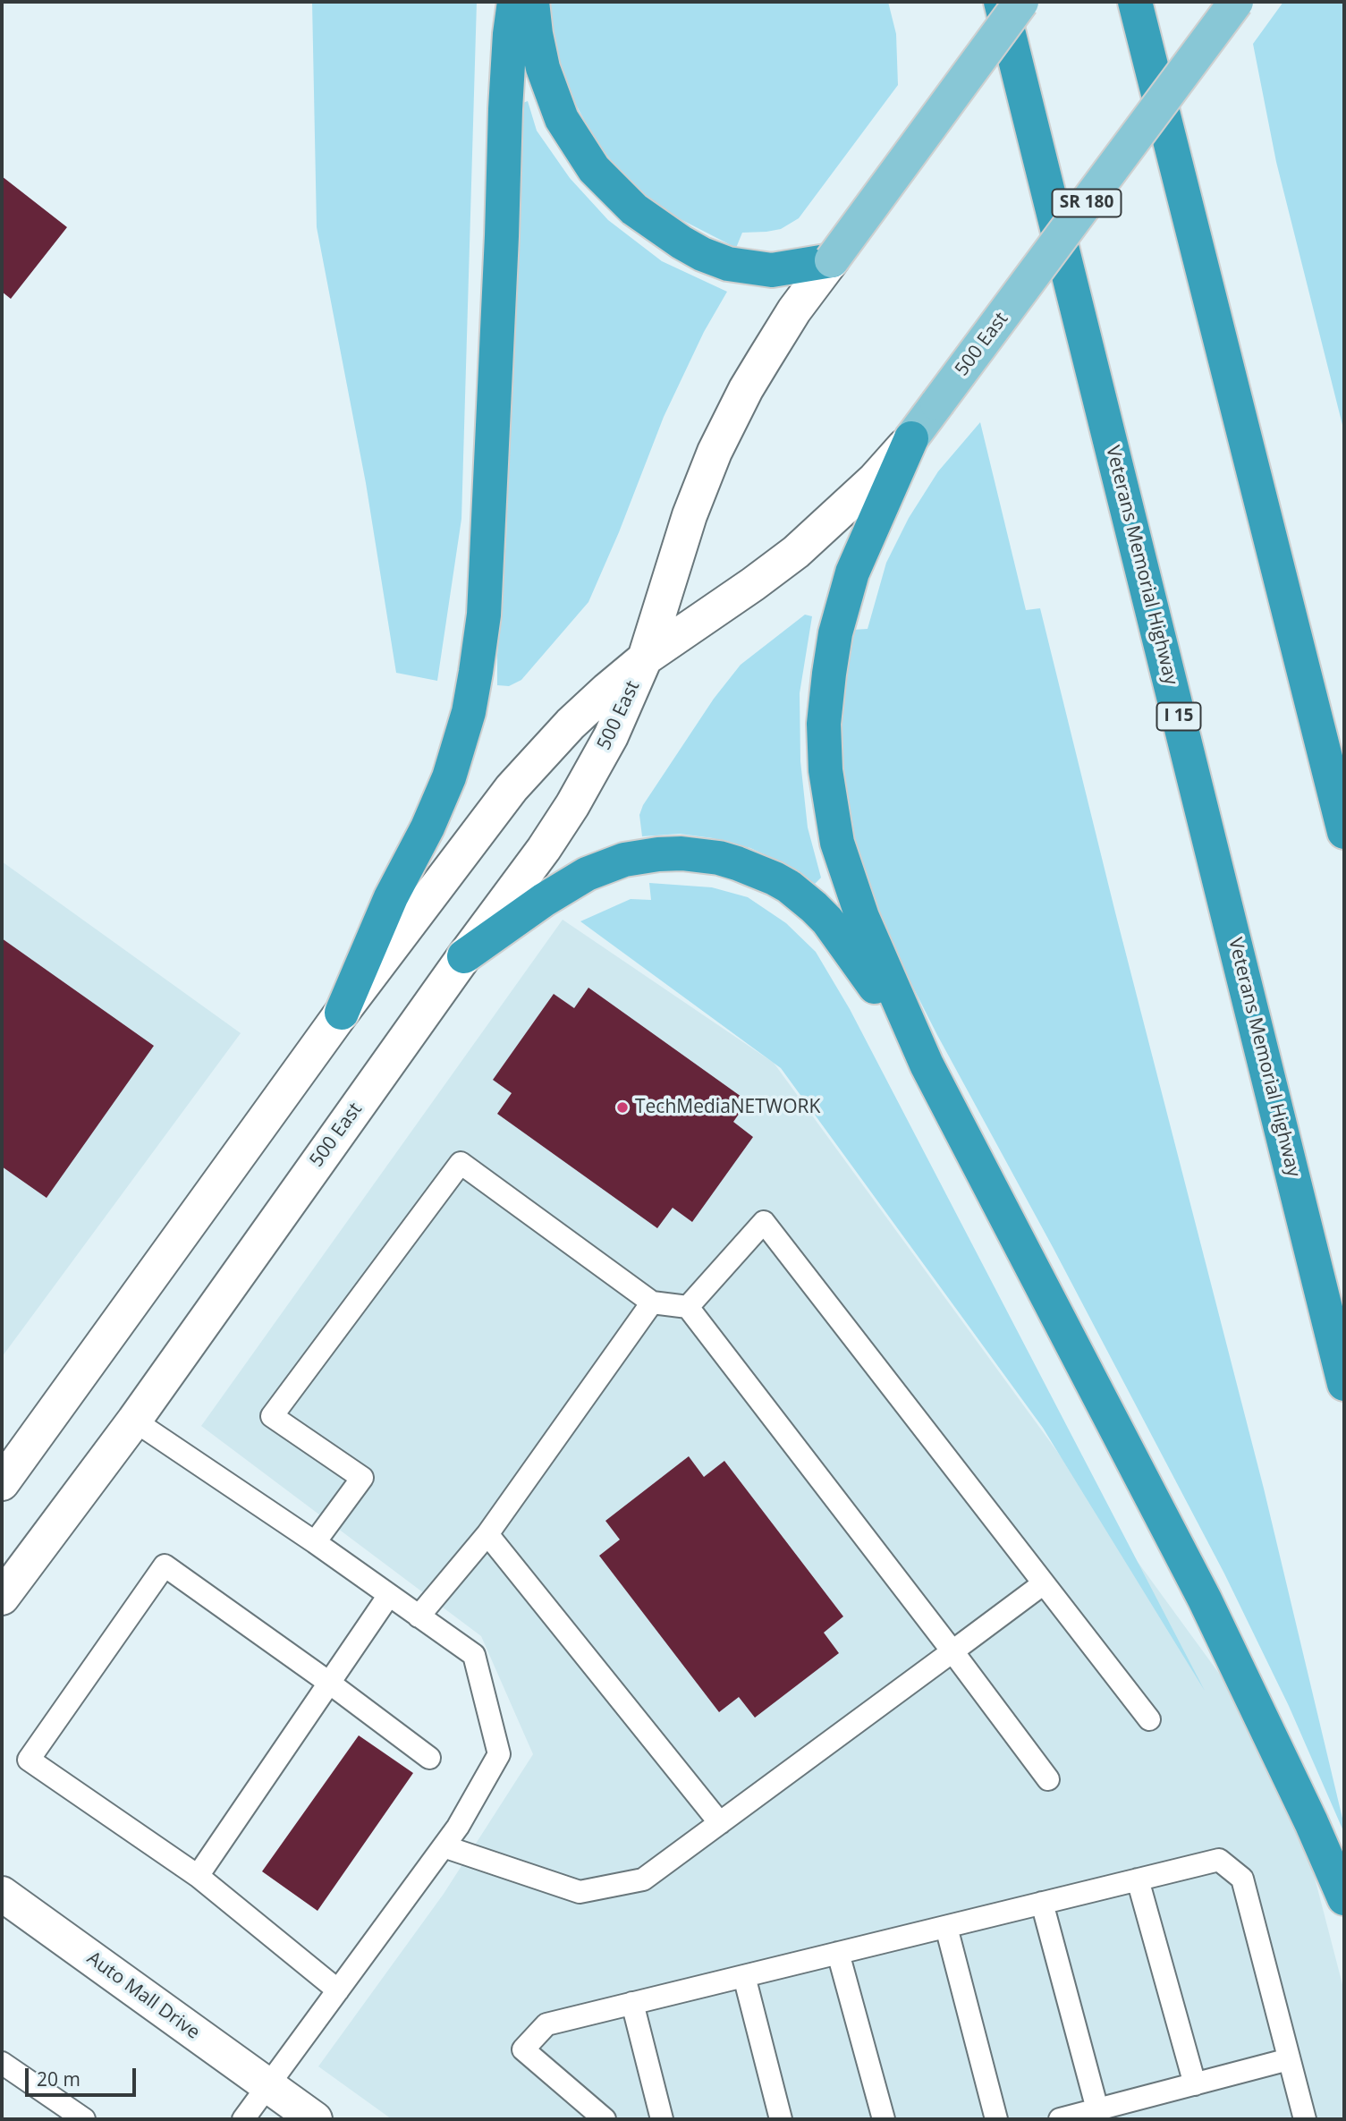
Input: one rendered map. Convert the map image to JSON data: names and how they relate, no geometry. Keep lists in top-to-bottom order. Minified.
{"streets":{"highway":["Veterans Memorial Highway","I 15"],"main road":["SR 180","500 East"],"street":["Auto Mall Drive"]},"places":["TechMediaNETWORK"],"scale_bar":"20 m"}
